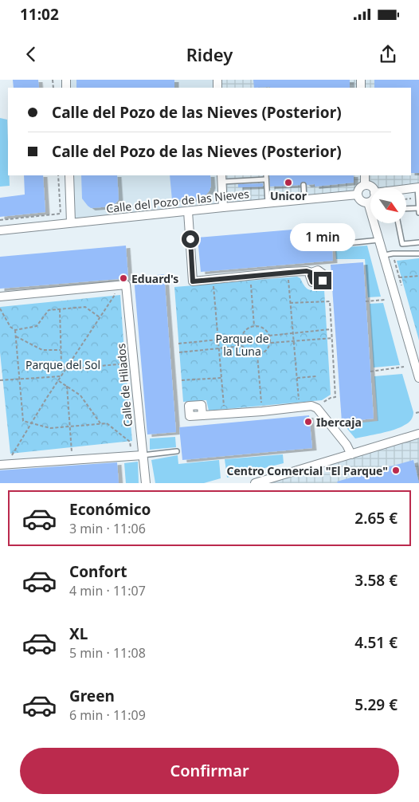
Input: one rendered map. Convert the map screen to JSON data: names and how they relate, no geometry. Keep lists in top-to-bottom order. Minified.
{"streets":{"street":["Calle del Pozo de las Nieves","Calle de Hilados"]},"parks":["Parque de la Luna","Parque del Sol"],"places":["Unicor","Eduard's","Ibercaja","Centro Comercial \"El Parque\""],"north":"bottom right","page":{"status":"11:02","header":"Ridey","banner":["Calle del Pozo de las Nieves (Posterior)","Calle del Pozo de las Nieves (Posterior)"],"bubble":"1 min","list":[{"name":"Económico","note":"3 min · 11:06","value":"2.65 €"},{"name":"Confort","note":"4 min · 11:07","value":"3.58 €"},{"name":"XL","note":"5 min · 11:08","value":"4.51 €"},{"name":"Green","note":"6 min · 11:09","value":"5.29 €"}],"buttons":"Confirmar"}}
